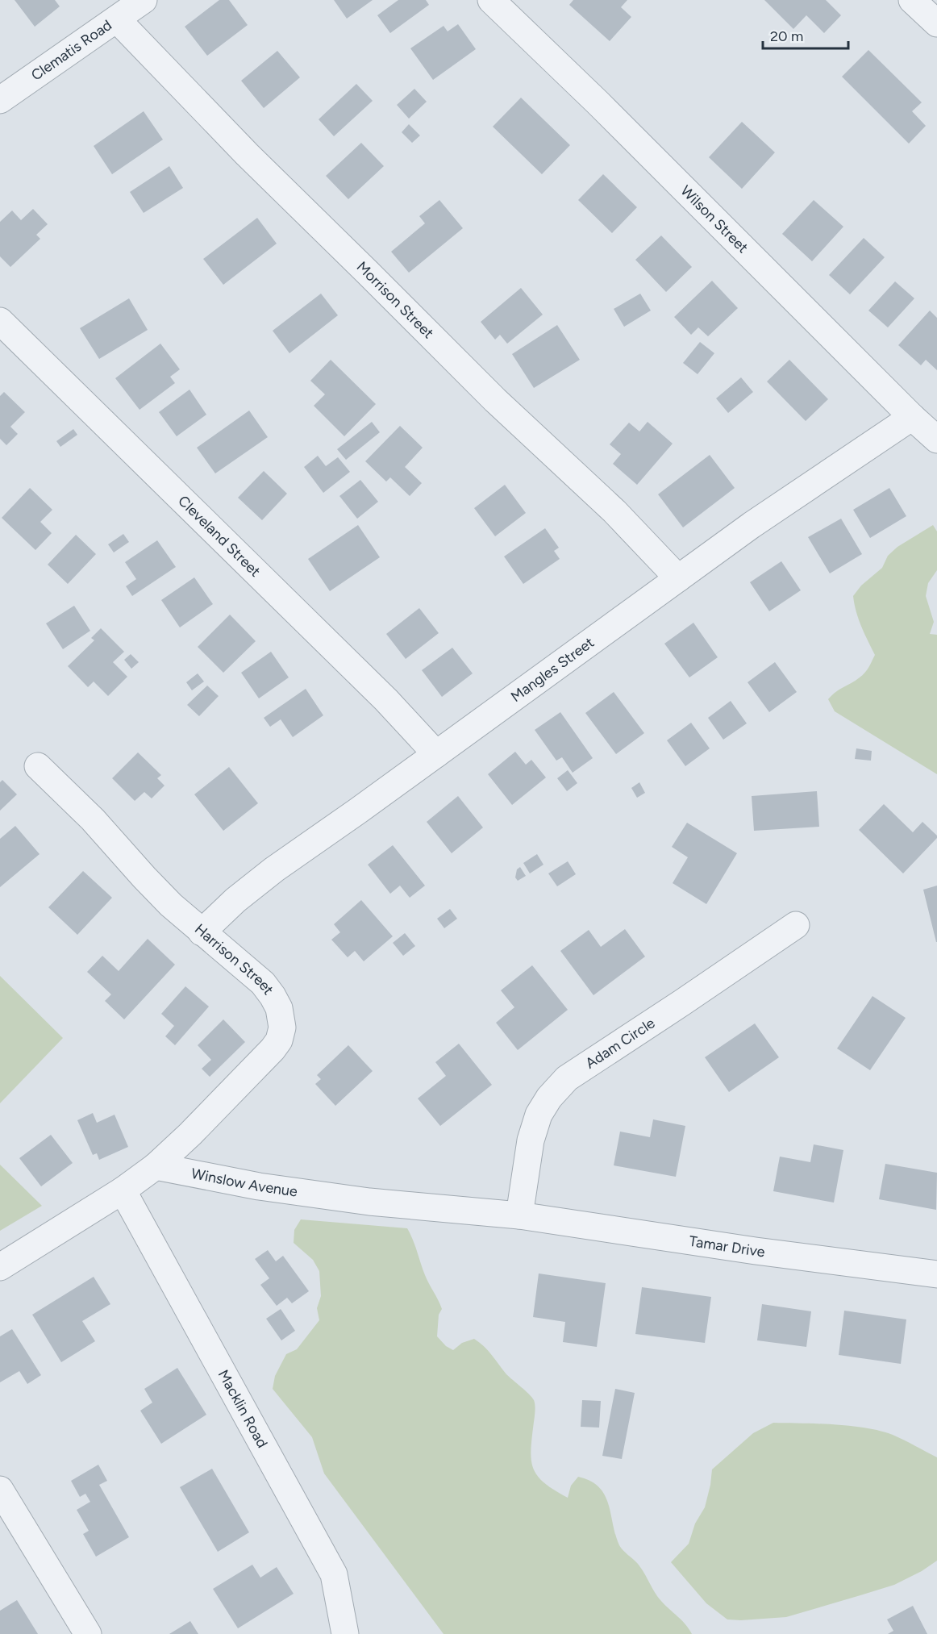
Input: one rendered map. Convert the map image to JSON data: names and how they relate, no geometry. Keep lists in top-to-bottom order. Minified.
{"streets":{"street":["Clematis Road","Wilson Street","Morrison Street","Cleveland Street","Mangles Street","Harrison Street","Adam Circle","Winslow Avenue","Tamar Drive","Macklin Road"]},"crossings":[["Clematis Road","Morrison Street"],["Wilson Street","Mangles Street"],["Morrison Street","Mangles Street"],["Cleveland Street","Mangles Street"],["Mangles Street","Harrison Street"],["Harrison Street","Winslow Avenue"],["Adam Circle","Winslow Avenue"],["Adam Circle","Tamar Drive"],["Winslow Avenue","Tamar Drive"]],"scale_bar":"20 m"}
